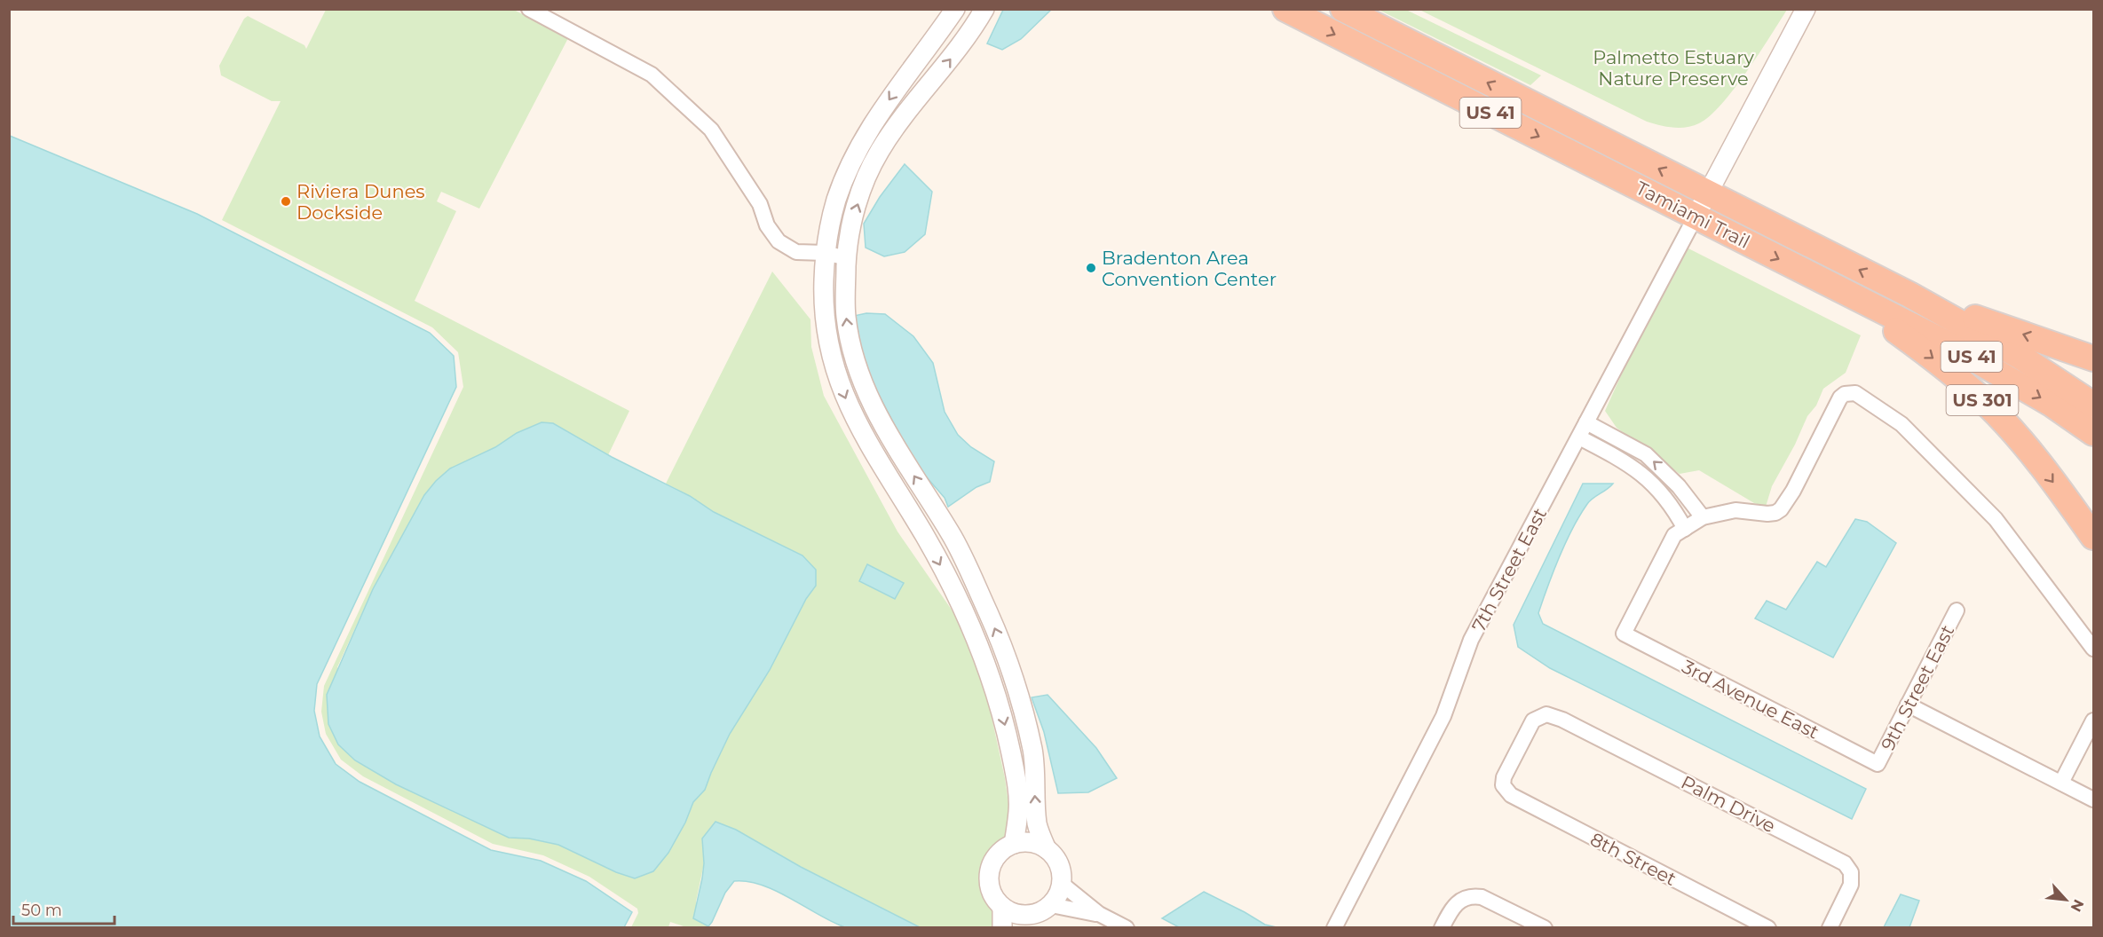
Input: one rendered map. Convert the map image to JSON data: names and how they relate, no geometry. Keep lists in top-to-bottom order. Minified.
{"streets":{"highway":["US 41","Tamiami Trail","US 301"],"street":["7th Street East","9th Street East","3rd Avenue East","Palm Drive","8th Street"]},"crossings":[["Tamiami Trail","US 301"],["Tamiami Trail","7th Street East"],["9th Street East","3rd Avenue East"],["Palm Drive","8th Street"]],"parks":["Palmetto Estuary Nature Preserve"],"places":["Riviera Dunes Dockside","Bradenton Area Convention Center"],"scale_bar":"50 m","north":"bottom right"}
